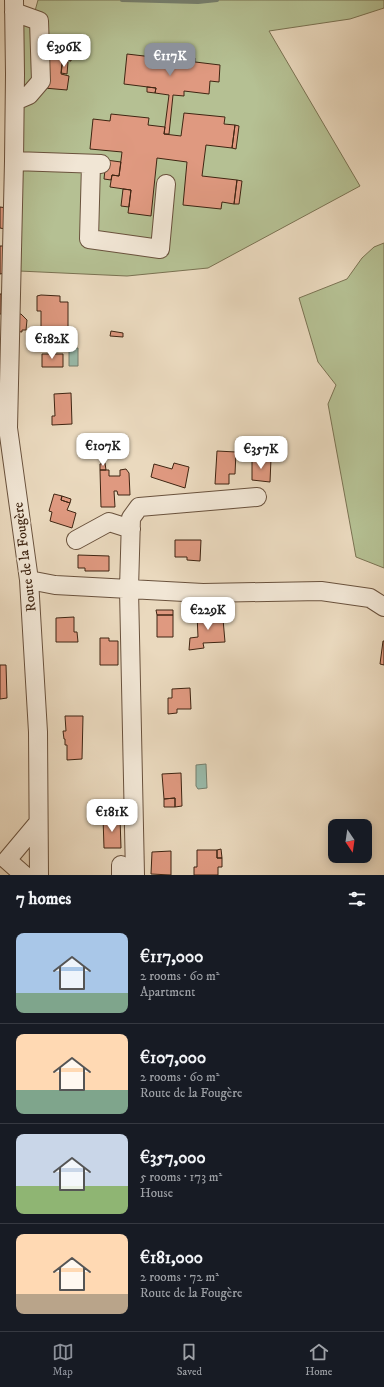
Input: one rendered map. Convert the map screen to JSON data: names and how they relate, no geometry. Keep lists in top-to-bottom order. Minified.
{"streets":{"street":["Route de la Fougère"]},"north":"bottom","page":{"price":["€396K","€117K","€182K","€107K","€357K","€229K","€181K"],"heading":"7 homes","list":[{"name":"€117,000","note":"2 rooms · 60 m² · Apartment"},{"name":"€107,000","note":"2 rooms · 60 m² · Route de la Fougère"},{"name":"€357,000","note":"5 rooms · 173 m² · House"},{"name":"€181,000","note":"2 rooms · 72 m² · Route de la Fougère"}],"tabs":["Map","Saved","Home"]}}
